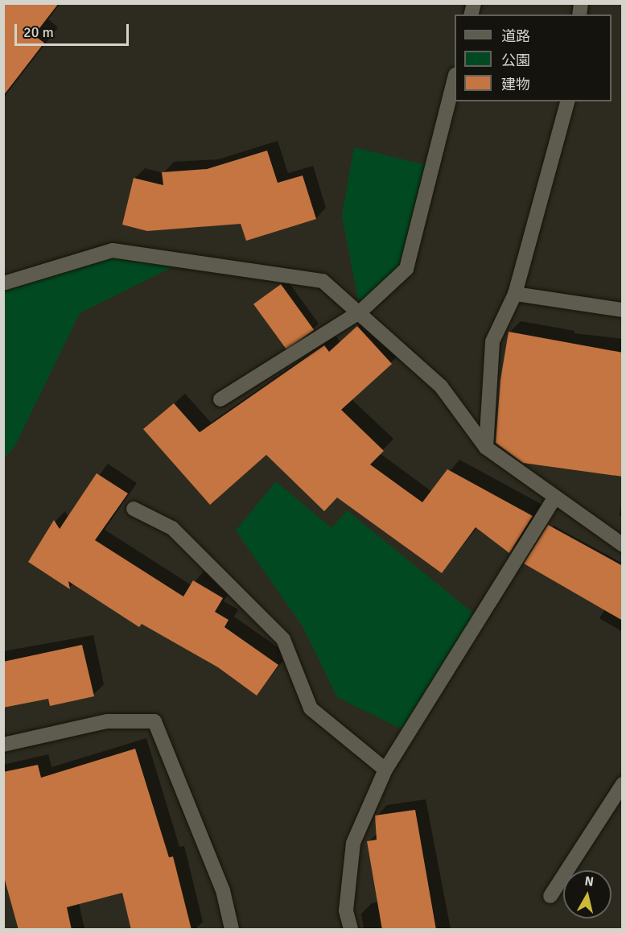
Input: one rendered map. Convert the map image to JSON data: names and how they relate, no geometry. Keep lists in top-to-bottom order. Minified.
{"legend":["道路","公園","建物"],"scale_bar":"20 m","north":"top"}
